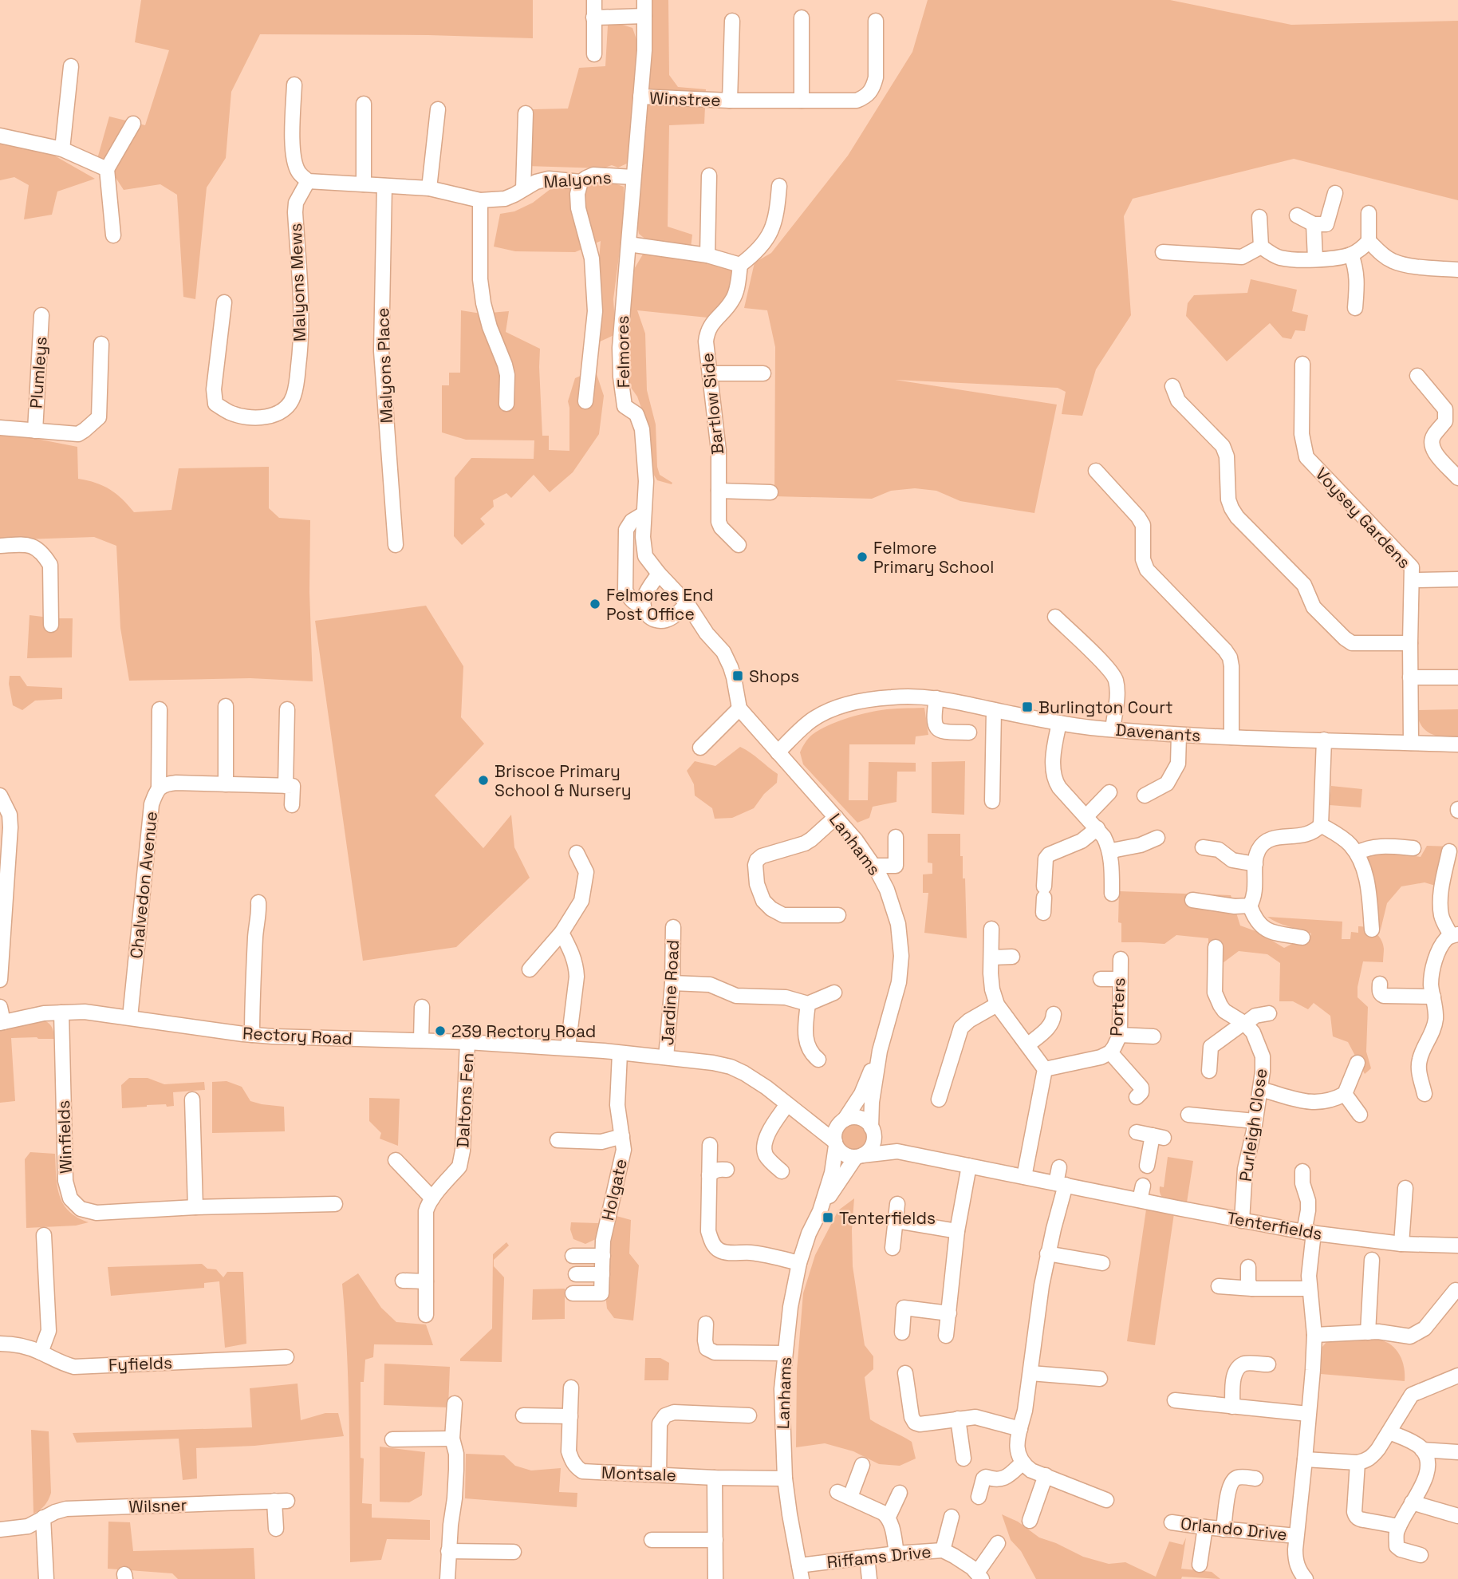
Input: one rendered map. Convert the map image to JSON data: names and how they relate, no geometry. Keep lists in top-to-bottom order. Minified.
{"streets":{"street":["Winstree","Malyons","Malyons Mews","Felmores","Malyons Place","Plumleys","Bartlow Side","Voysey Gardens","Davenants","Lanhams","Chalvedon Avenue","Jardine Road","Porters","Rectory Road","Daltons Fen","Purleigh Close","Winfields","Holgate","Tenterfields","Fyfields","Montsale","Wilsner","Orlando Drive","Riffams Drive"]},"crossings":[["Winstree","Felmores"],["Malyons","Malyons Mews"],["Malyons","Felmores"],["Malyons","Malyons Place"],["Felmores","Davenants"],["Felmores","Lanhams"],["Voysey Gardens","Davenants"],["Davenants","Lanhams"],["Lanhams","Rectory Road"],["Lanhams","Tenterfields"],["Lanhams","Montsale"],["Lanhams","Riffams Drive"],["Chalvedon Avenue","Rectory Road"],["Jardine Road","Rectory Road"],["Rectory Road","Daltons Fen"],["Rectory Road","Winfields"],["Rectory Road","Holgate"],["Rectory Road","Tenterfields"],["Purleigh Close","Tenterfields"]],"places":{"other":["Felmore Primary School","Felmores End Post Office","Briscoe Primary School & Nursery","239 Rectory Road"],"transit":["Shops","Burlington Court","Tenterfields"]}}
